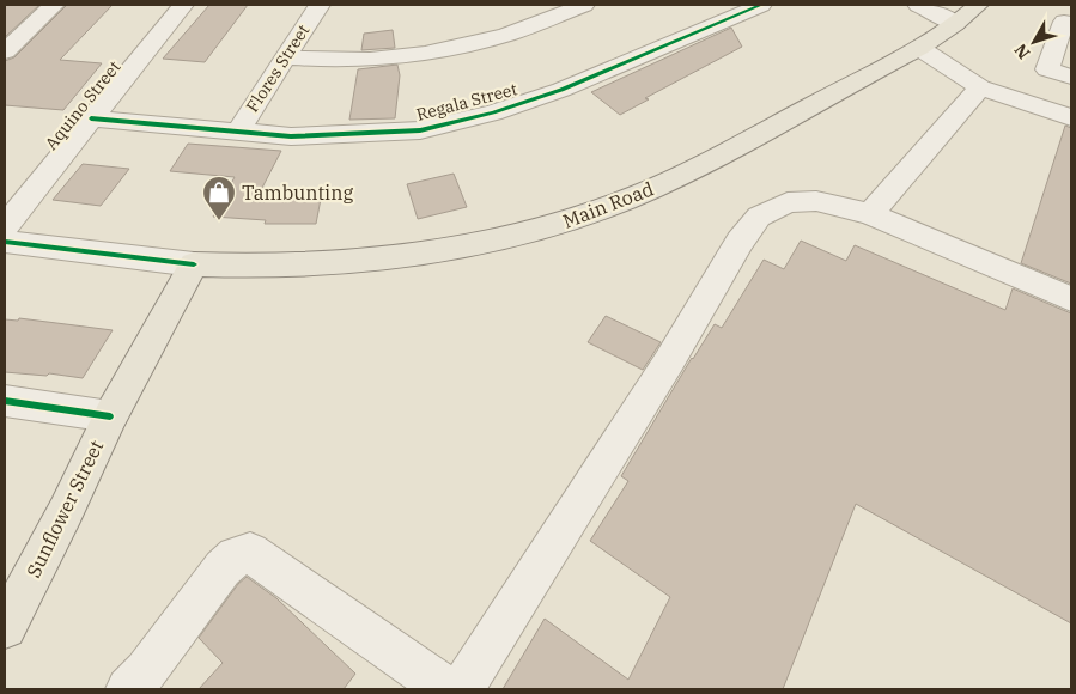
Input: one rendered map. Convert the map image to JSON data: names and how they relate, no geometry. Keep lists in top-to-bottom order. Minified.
{"streets":{"main road":["Main Road","Sunflower Street"],"street":["Flores Street","Regala Street","Aquino Street"]},"crossings":[["Flores Street","Regala Street"],["Regala Street","Aquino Street"],["Main Road","Sunflower Street"]],"places":{"shop":["Tambunting"]},"north":"bottom left"}
